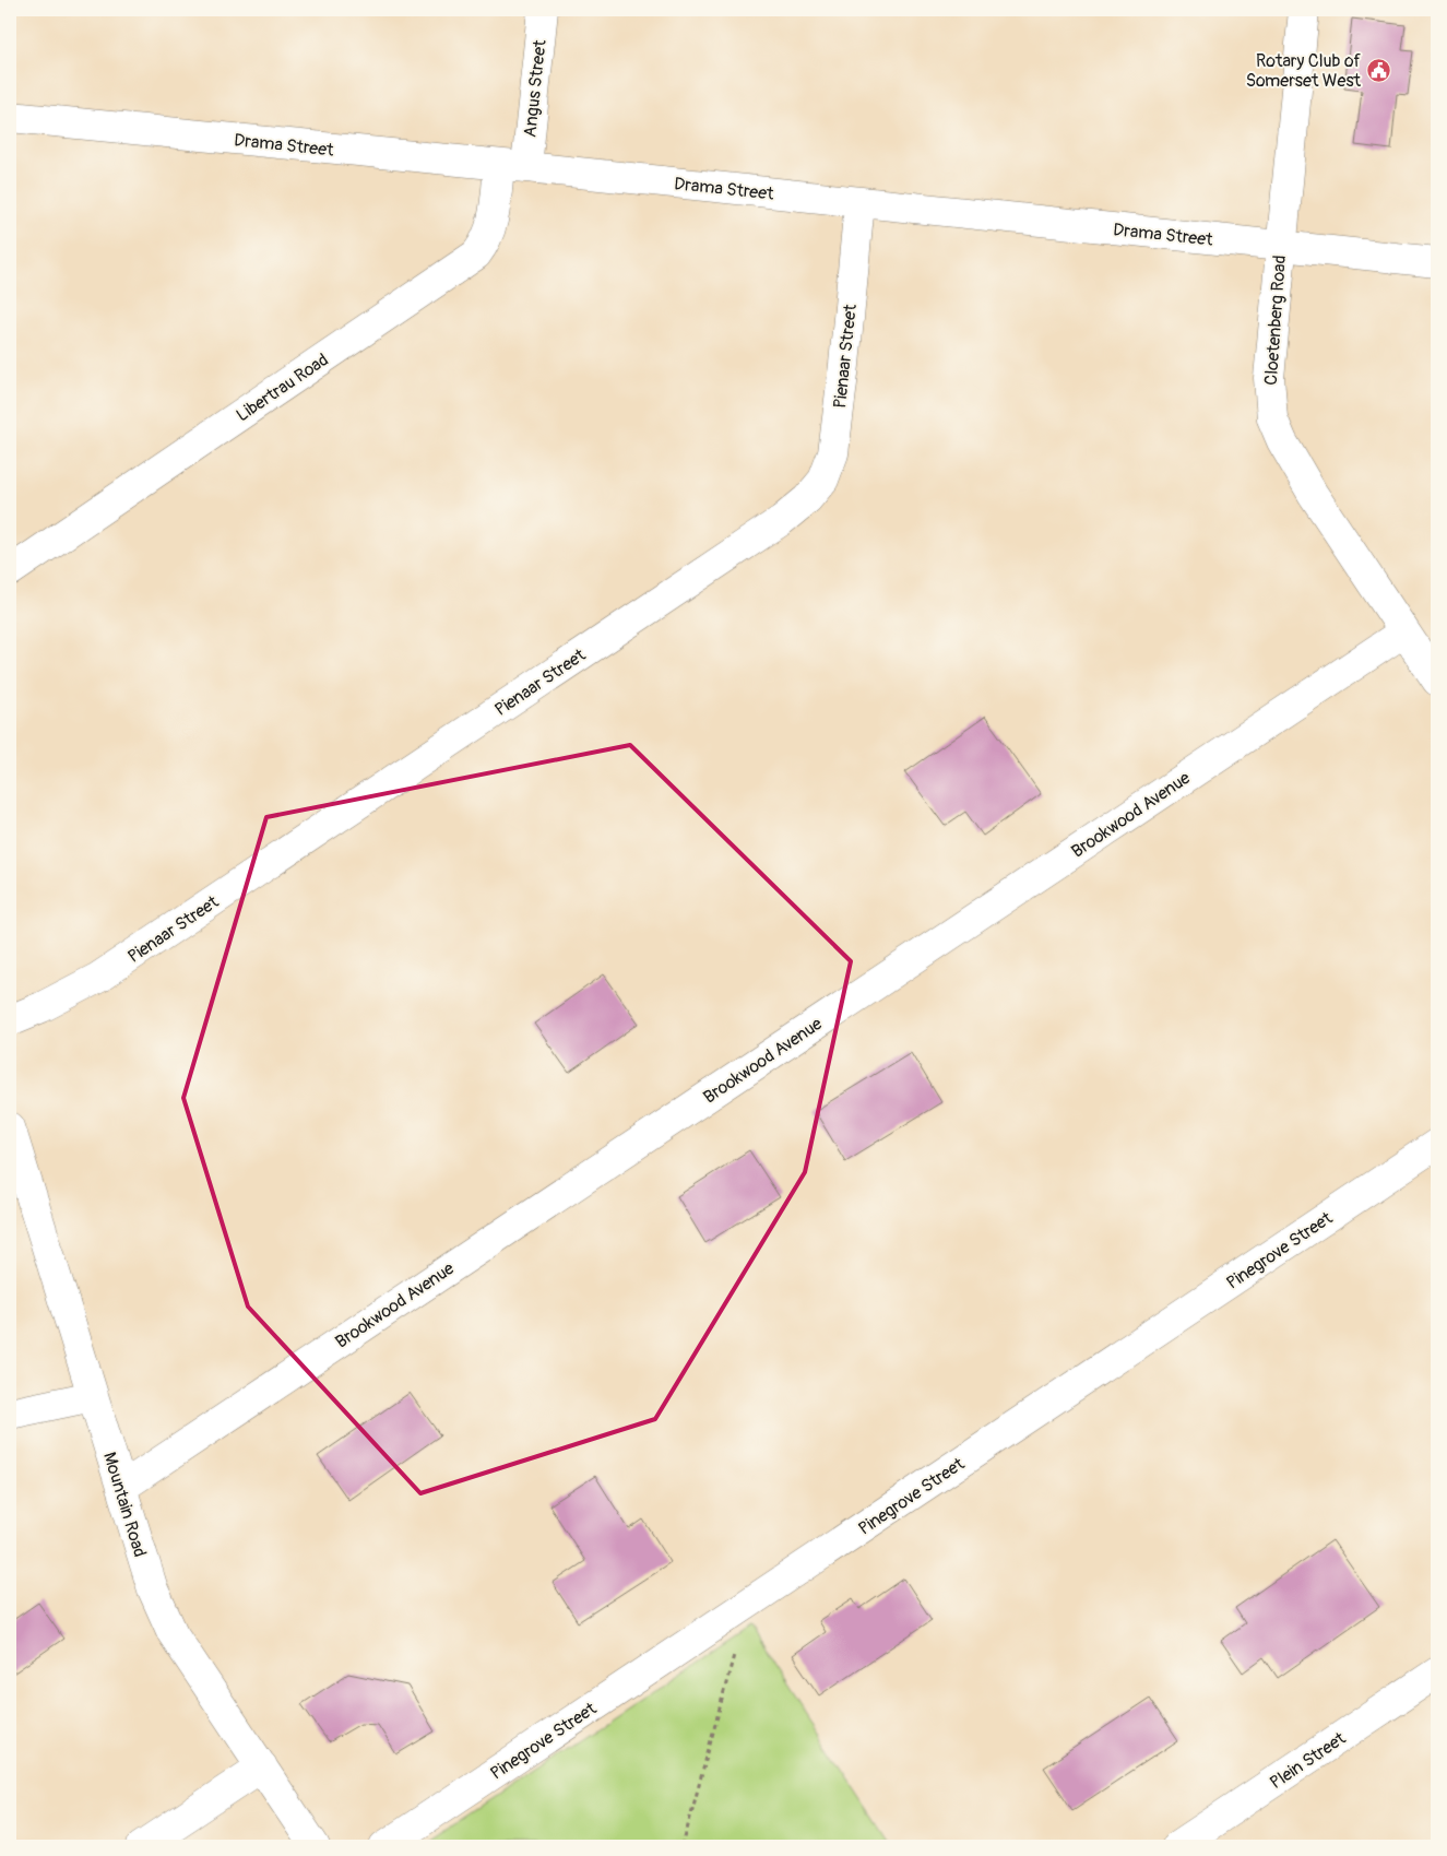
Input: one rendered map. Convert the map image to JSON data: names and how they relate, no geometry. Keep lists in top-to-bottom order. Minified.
{"streets":{"street":["Angus Street","Drama Street","Cloetenberg Road","Pienaar Street","Libertrau Road","Brookwood Avenue","Pinegrove Street","Mountain Road","Plein Street"]},"crossings":[["Angus Street","Drama Street"],["Angus Street","Libertrau Road"],["Drama Street","Cloetenberg Road"],["Drama Street","Pienaar Street"],["Drama Street","Libertrau Road"],["Cloetenberg Road","Brookwood Avenue"],["Brookwood Avenue","Mountain Road"]],"places":{"public building":["Rotary Club of Somerset West"]}}
